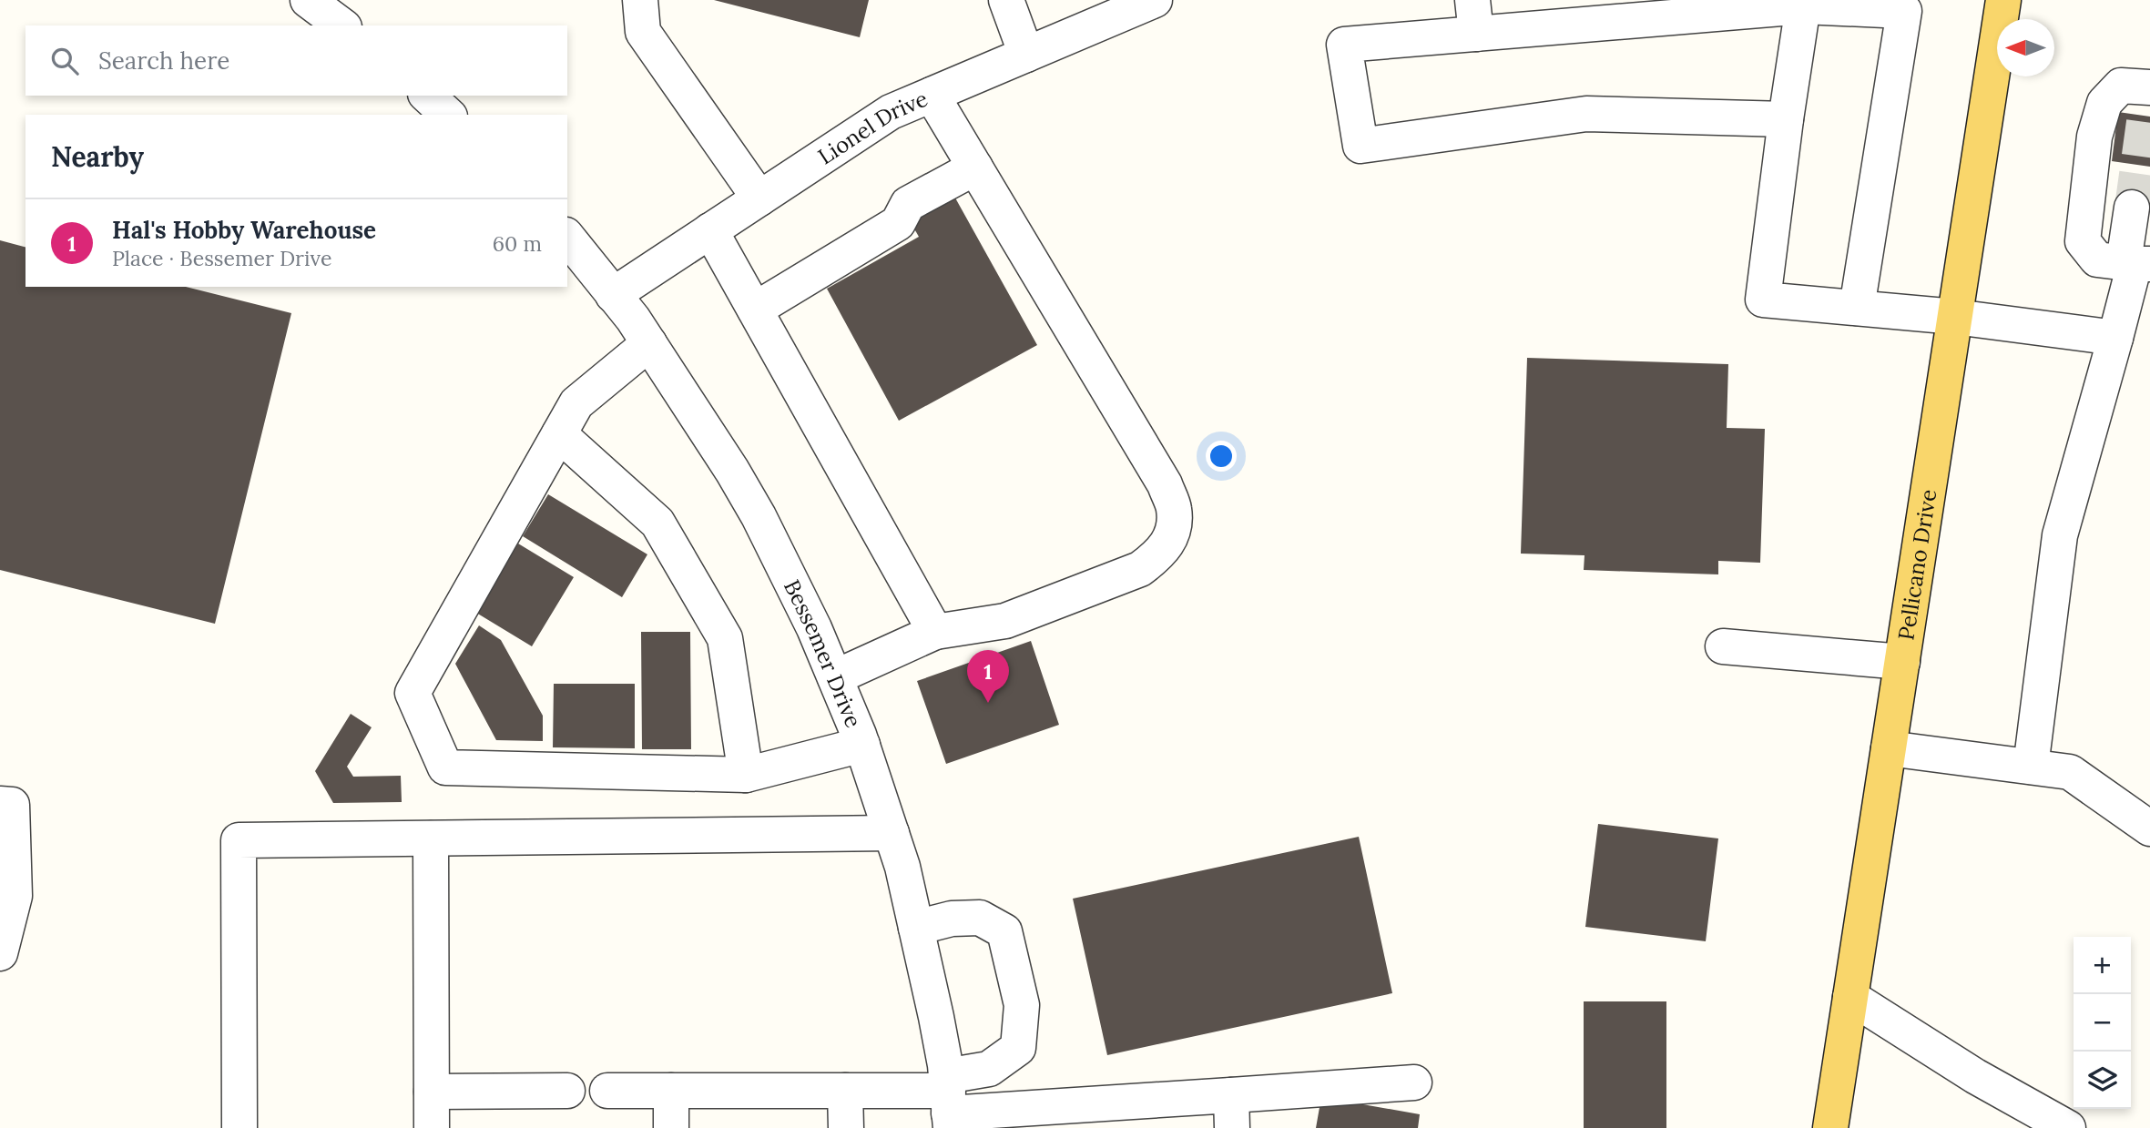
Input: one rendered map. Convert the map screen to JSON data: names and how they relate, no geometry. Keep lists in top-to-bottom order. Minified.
{"streets":{"main road":["Pellicano Drive"],"street":["Lionel Drive","Bessemer Drive"]},"crossings":[["Lionel Drive","Bessemer Drive"]],"north":"left","page":{"search":"Search here","heading":"Nearby","list":[{"mark":"1","name":"Hal's Hobby Warehouse","note":"Place · Bessemer Drive","value":"60 m"}],"pins":"1","map_buttons":["+","−"]}}
